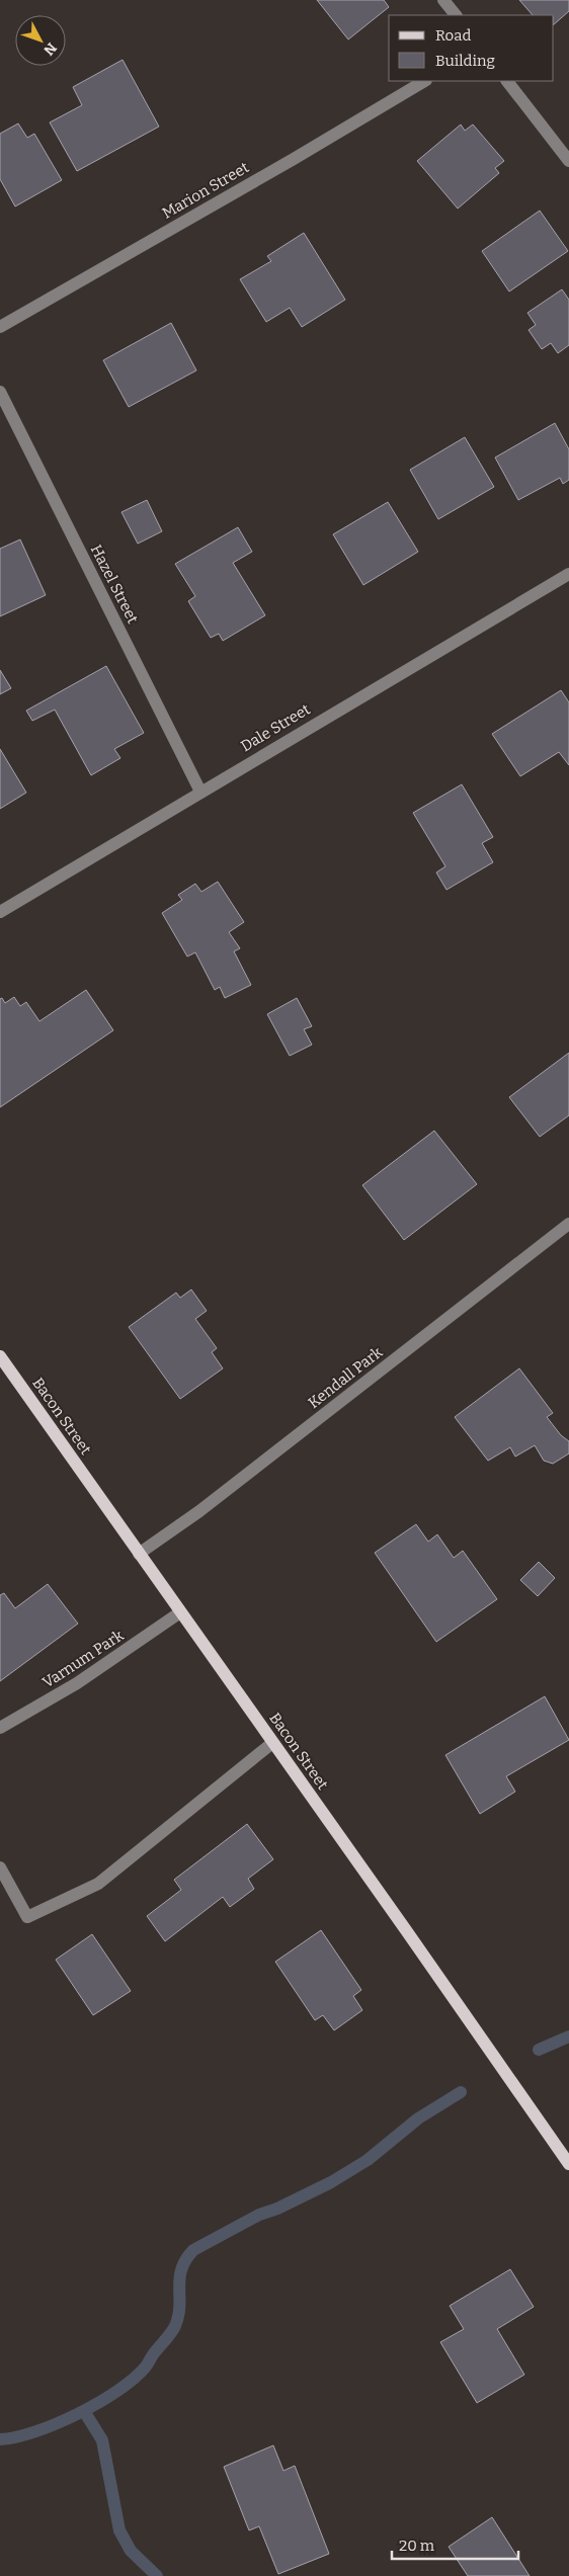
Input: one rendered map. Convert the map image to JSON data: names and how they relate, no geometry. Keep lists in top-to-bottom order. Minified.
{"streets":{"main road":["Bacon Street"],"street":["Marion Street","Hazel Street","Dale Street","Kendall Park","Varnum Park"]},"crossings":[["Hazel Street","Dale Street"],["Kendall Park","Bacon Street"],["Bacon Street","Varnum Park"]],"legend":["Road","Building"],"scale_bar":"20 m","north":"bottom right"}
